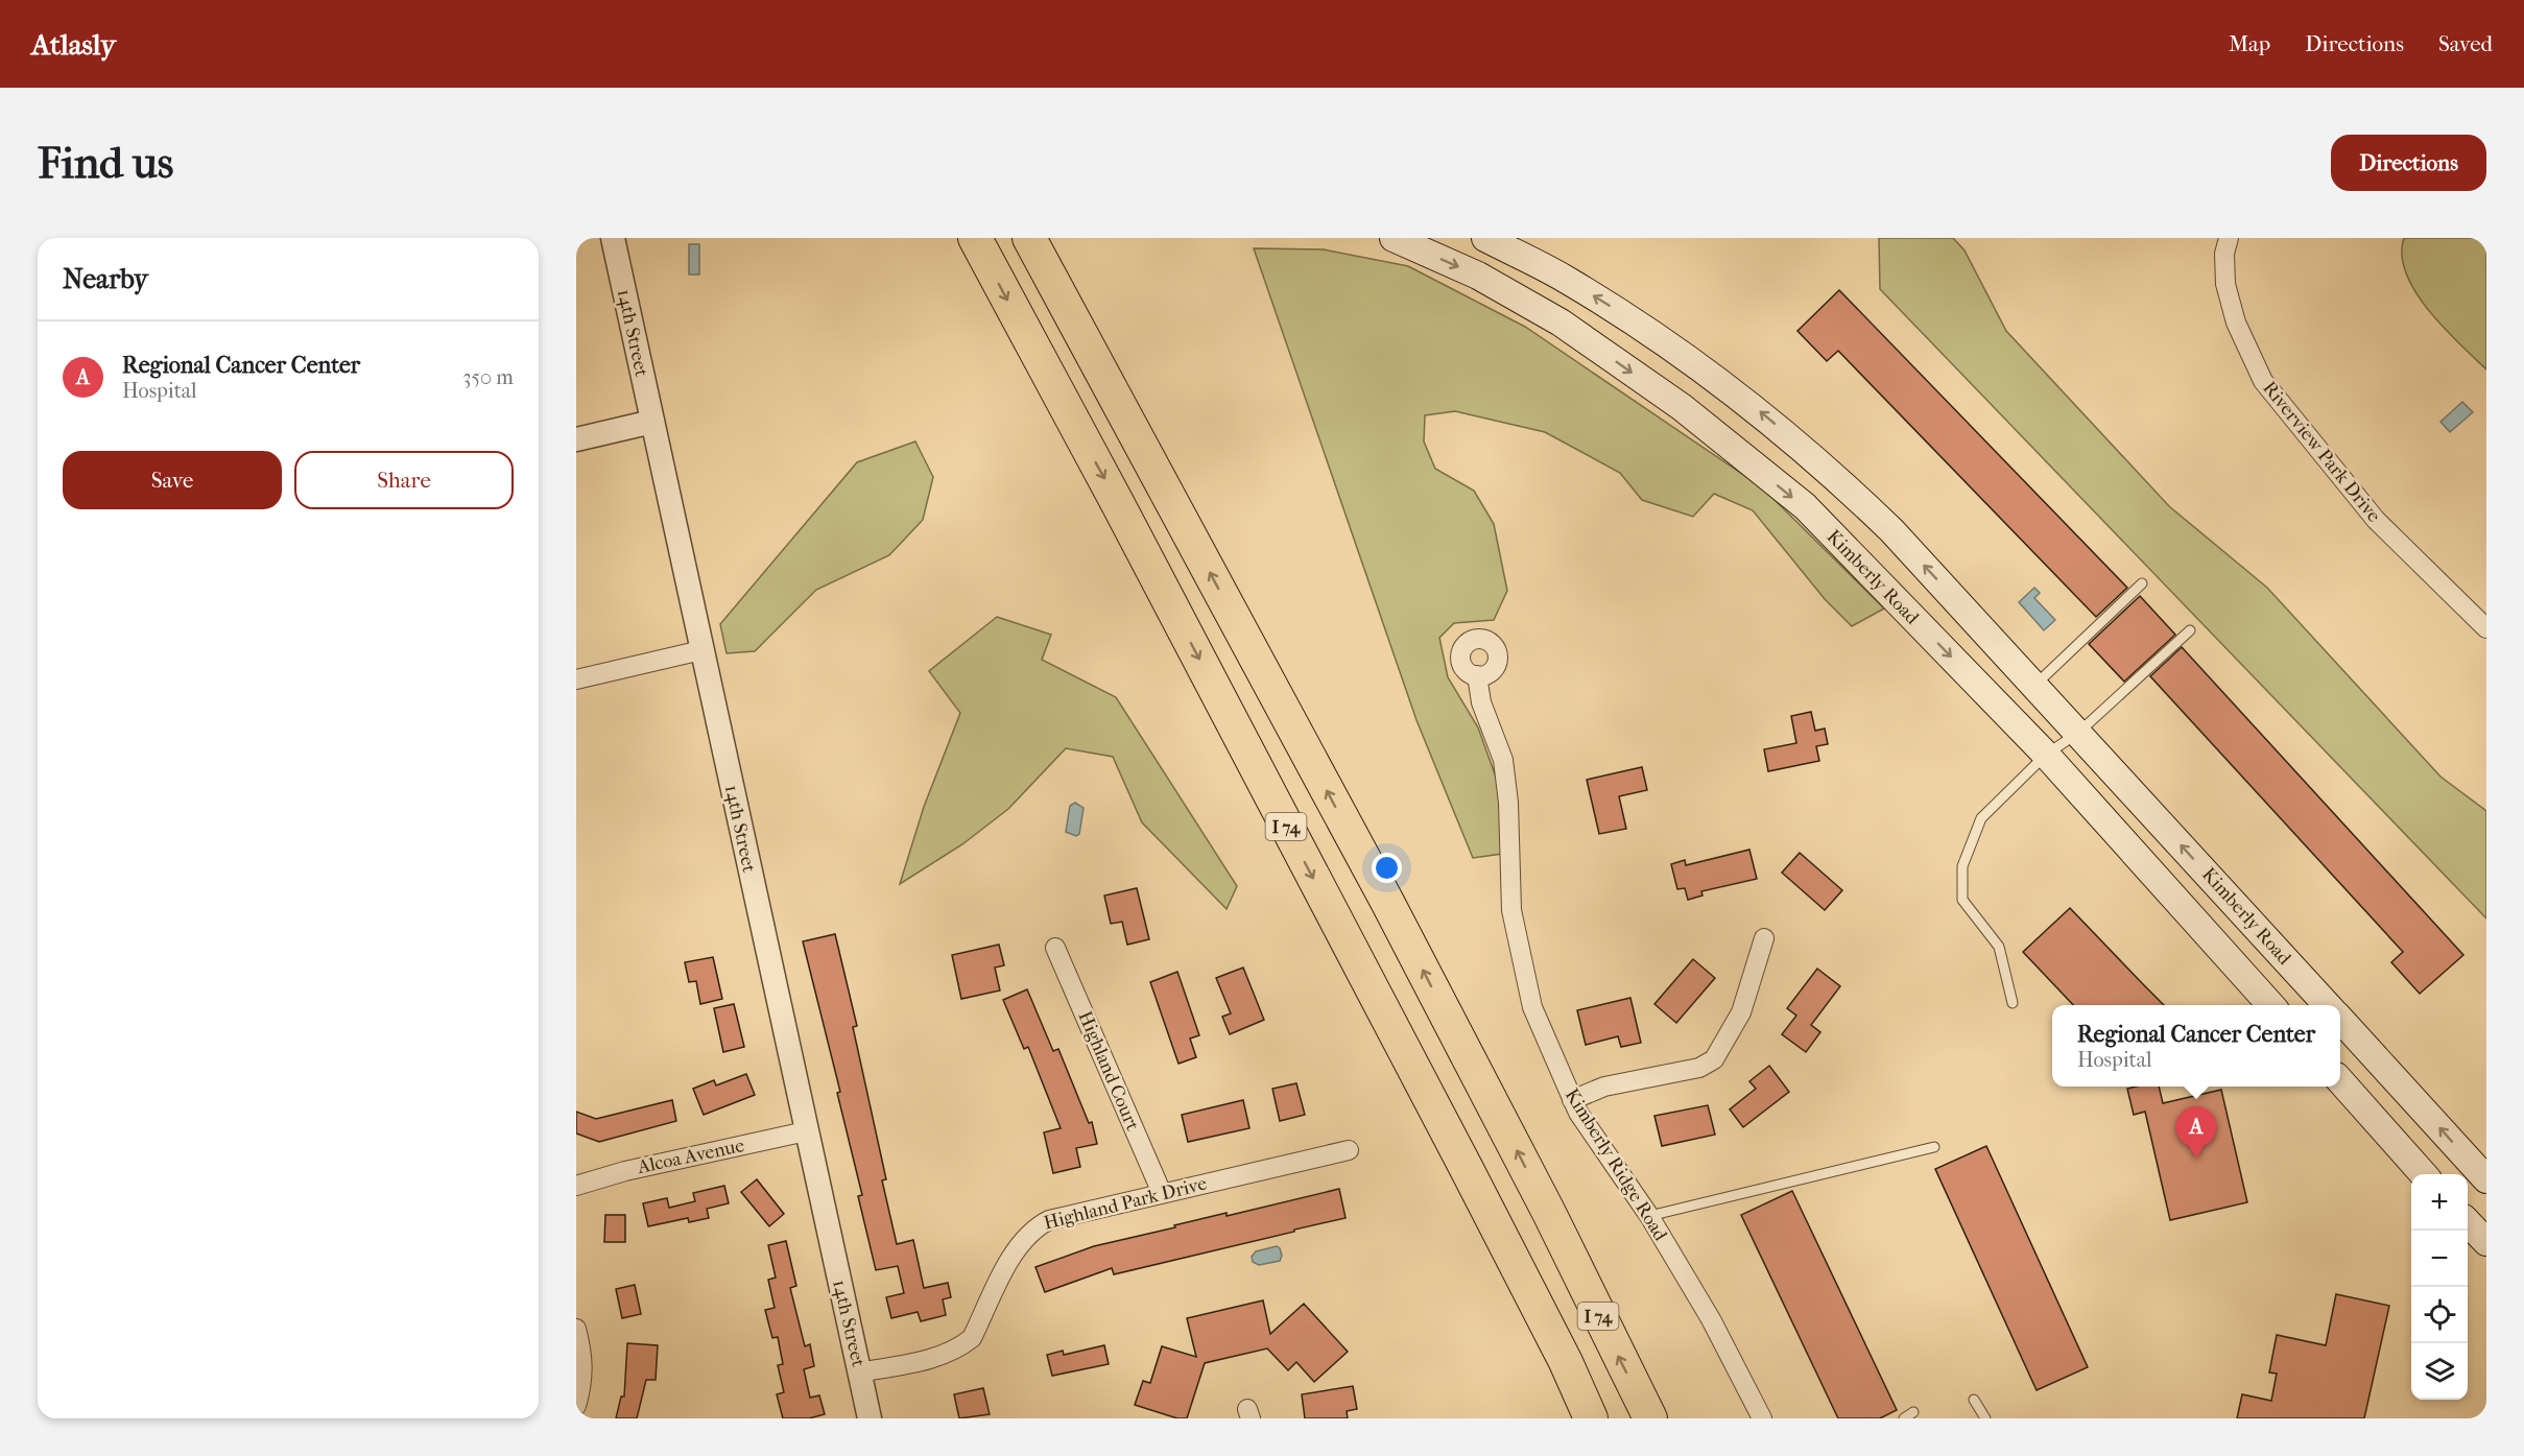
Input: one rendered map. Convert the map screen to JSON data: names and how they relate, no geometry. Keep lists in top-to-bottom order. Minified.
{"streets":{"highway":["I 74"],"main road":["Kimberly Road"],"street":["14th Street","Riverview Park Drive","Highland Court","Alcoa Avenue","Kimberly Ridge Road","Highland Park Drive"]},"crossings":[["14th Street","Alcoa Avenue"],["14th Street","Highland Park Drive"],["Highland Court","Highland Park Drive"]],"page":{"header":"Atlasly","nav":["Map","Directions","Saved"],"buttons":["Directions",["Save","Share"]],"title":"Find us","heading":"Nearby","list":[{"mark":"A","name":"Regional Cancer Center","note":"Hospital","value":"350 m"}],"popup":["Regional Cancer Center","Hospital"],"pins":"A","map_buttons":["+","−"]}}
